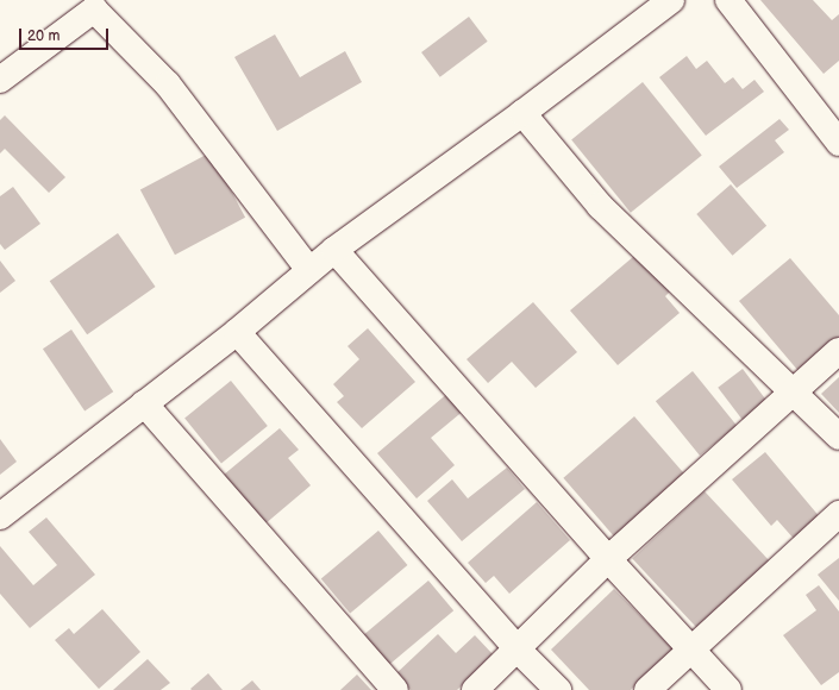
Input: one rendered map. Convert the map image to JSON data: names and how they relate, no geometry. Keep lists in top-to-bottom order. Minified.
{"scale_bar":"20 m"}
